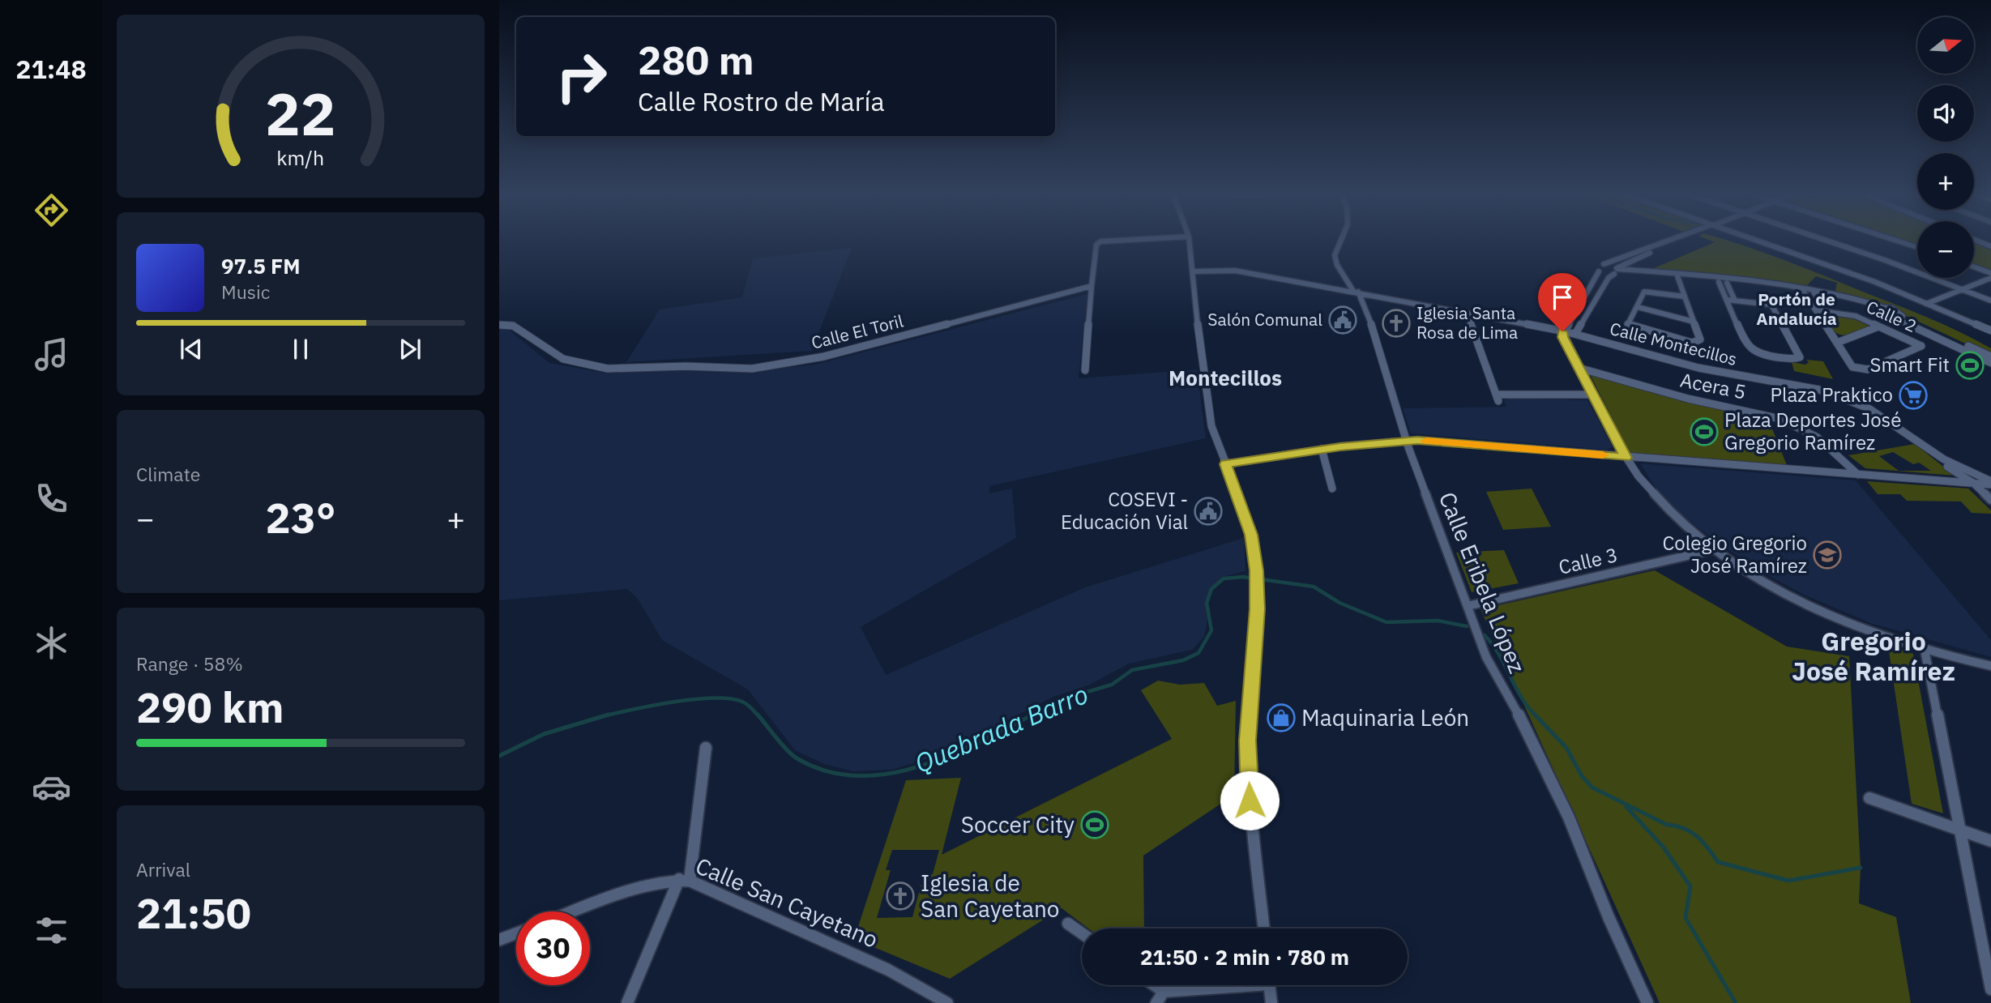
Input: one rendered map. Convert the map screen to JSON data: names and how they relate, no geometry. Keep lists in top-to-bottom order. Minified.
{"streets":{"street":["Calle 2","Calle El Toril","Calle Montecillos","Acera 5","Calle 3","Calle Eribela López","Calle San Cayetano"]},"crossings":[["Calle Montecillos","Calle Eribela López"],["Calle 3","Calle Eribela López"]],"districts":["Portón de Andalucía","Montecillos","Gregorio José Ramírez"],"water":["Quebrada Barro"],"places":{"public building":["Salón Comunal","COSEVI - Educación Vial"],"church":["Iglesia Santa Rosa de Lima","Iglesia de San Cayetano"],"sports":["Smart Fit","Plaza Deportes José Gregorio Ramírez","Soccer City"],"supermarket":["Plaza Praktico"],"school or university":["Colegio Gregorio José Ramírez"],"shop":["Maquinaria León"]},"north":"right","page":{"tabs":"21:48","map_buttons":["+","−"],"turn":["280 m","Calle Rostro de María"],"song":["97.5 FM","Music"],"tile":["Climate",["Range · 58%","290 km"],["Arrival","21:50"]],"heat":["−","23°","+"],"limit":"30","trip":"21:50 · 2 min · 780 m","gauge":["22","km/h"]}}
